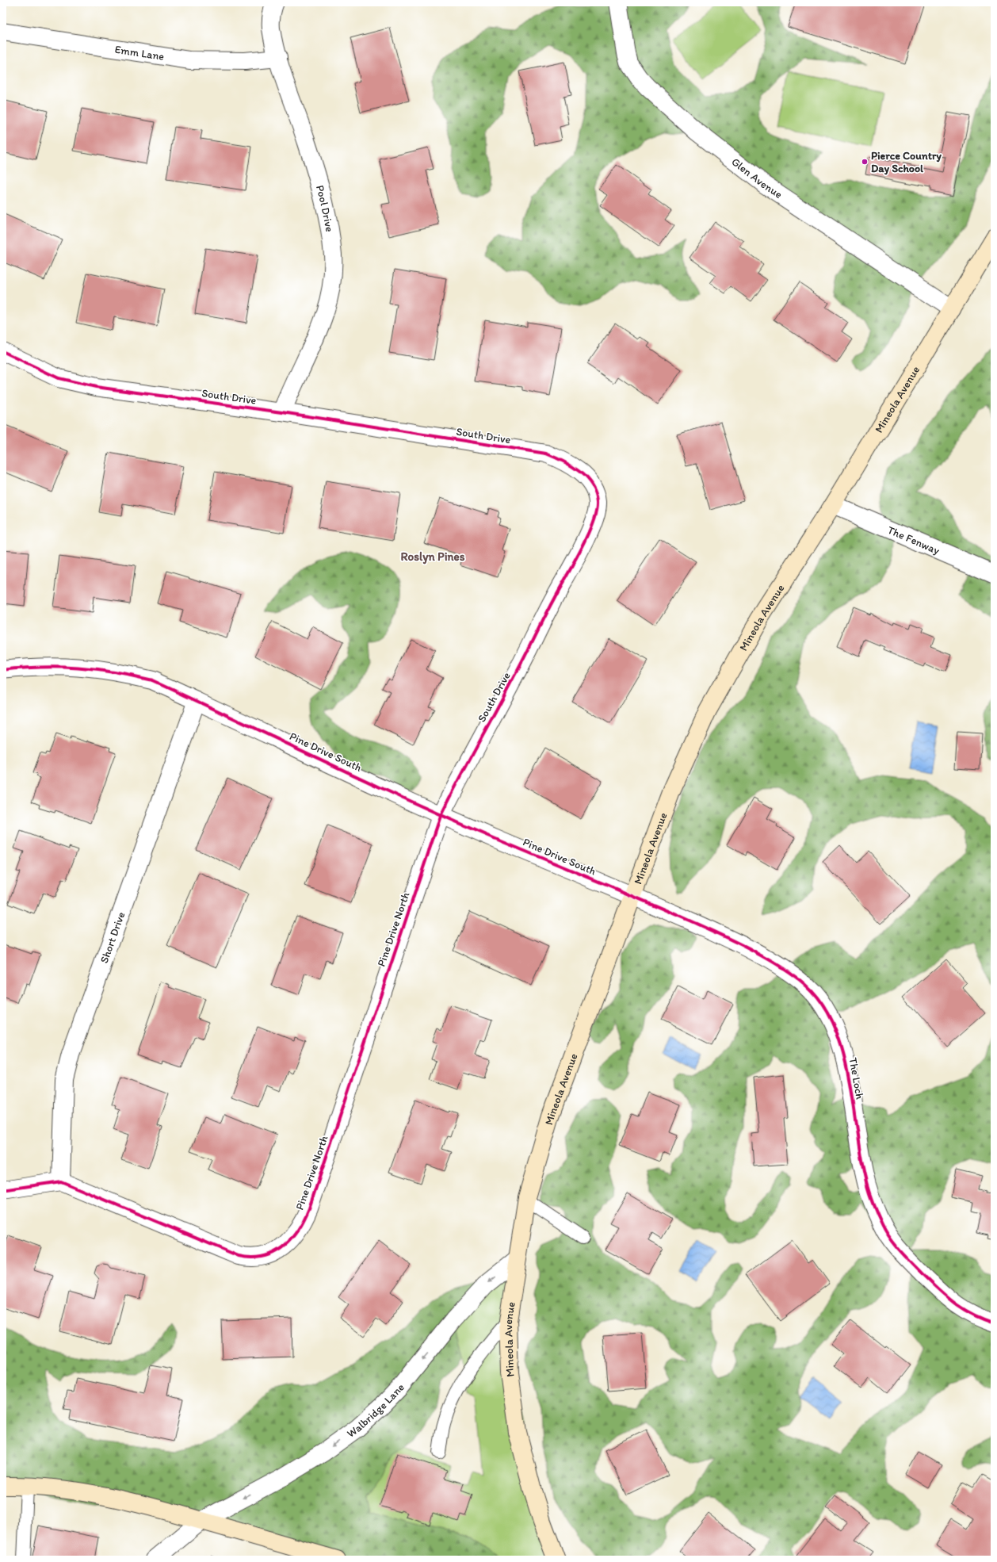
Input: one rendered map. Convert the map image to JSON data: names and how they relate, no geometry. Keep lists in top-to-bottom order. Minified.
{"streets":{"main road":["Mineola Avenue"],"street":["Emm Lane","Glen Avenue","Pool Drive","South Drive","The Fenway","Pine Drive South","Pine Drive North","Short Drive","The Loch","Walbridge Lane"]},"crossings":[["Emm Lane","Pool Drive"],["Glen Avenue","Mineola Avenue"],["Pool Drive","South Drive"],["South Drive","Pine Drive South"],["South Drive","Pine Drive North"],["Mineola Avenue","The Fenway"],["Mineola Avenue","Pine Drive South"],["Mineola Avenue","The Loch"],["Mineola Avenue","Walbridge Lane"],["Pine Drive South","Pine Drive North"],["Pine Drive South","Short Drive"],["Pine Drive South","The Loch"],["Pine Drive North","Short Drive"]],"one_way":["Walbridge Lane"],"districts":["Roslyn Pines"],"places":["Pierce Country Day School"]}
